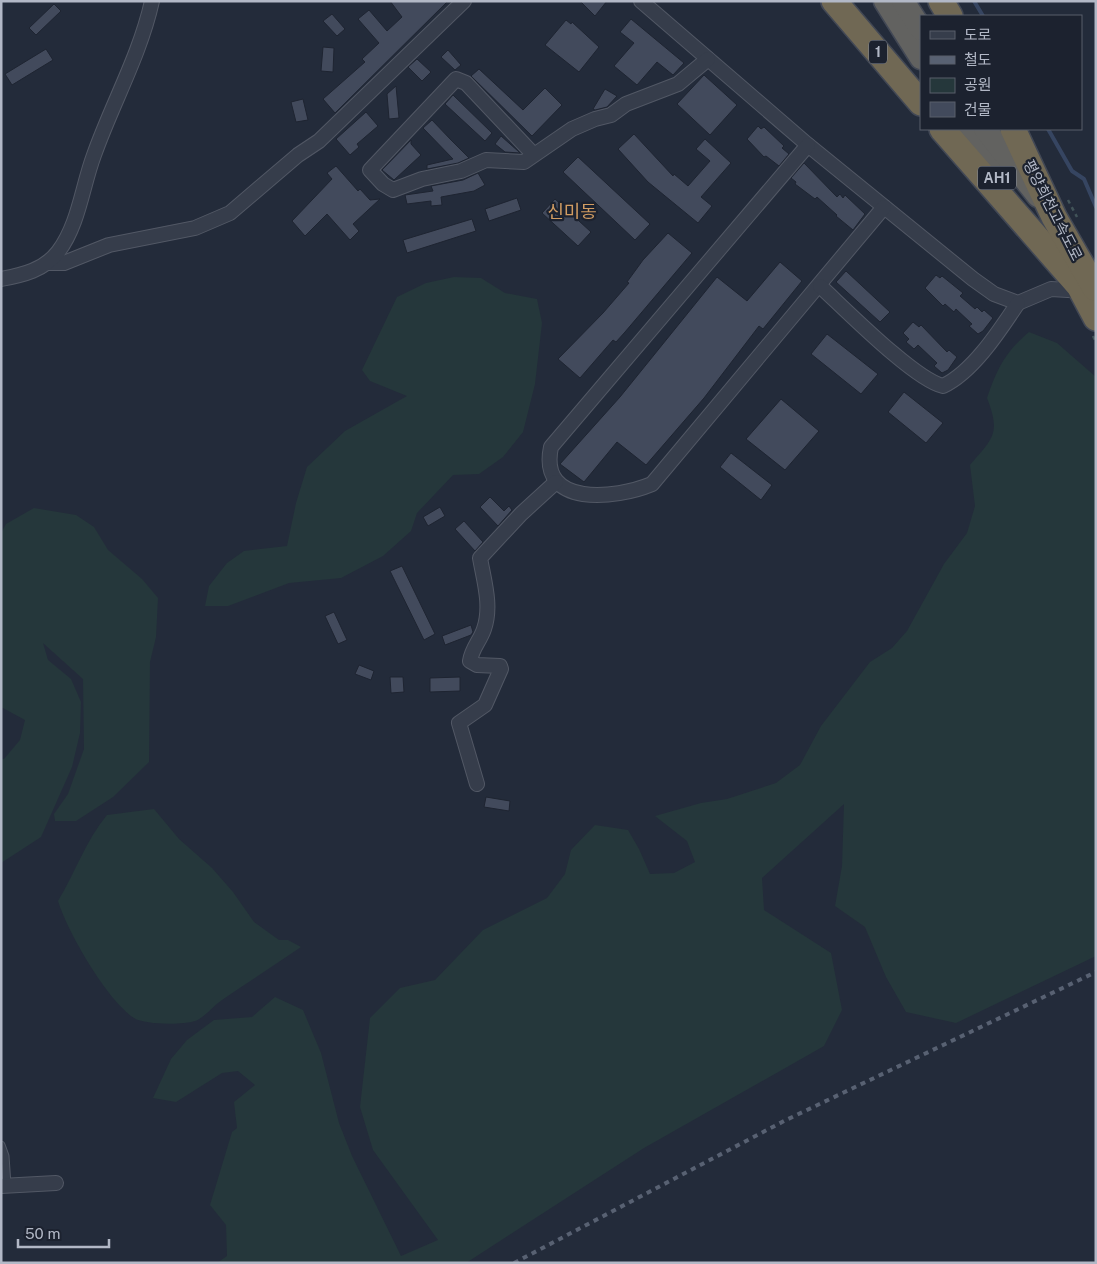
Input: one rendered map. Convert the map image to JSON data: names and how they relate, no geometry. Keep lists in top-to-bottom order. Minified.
{"streets":{"highway":["1","AH1","평양희천고속도로"]},"crossings":[["AH1","평양희천고속도로"]],"districts":["신미동"],"legend":["도로","철도","공원","건물"],"scale_bar":"50 m"}
